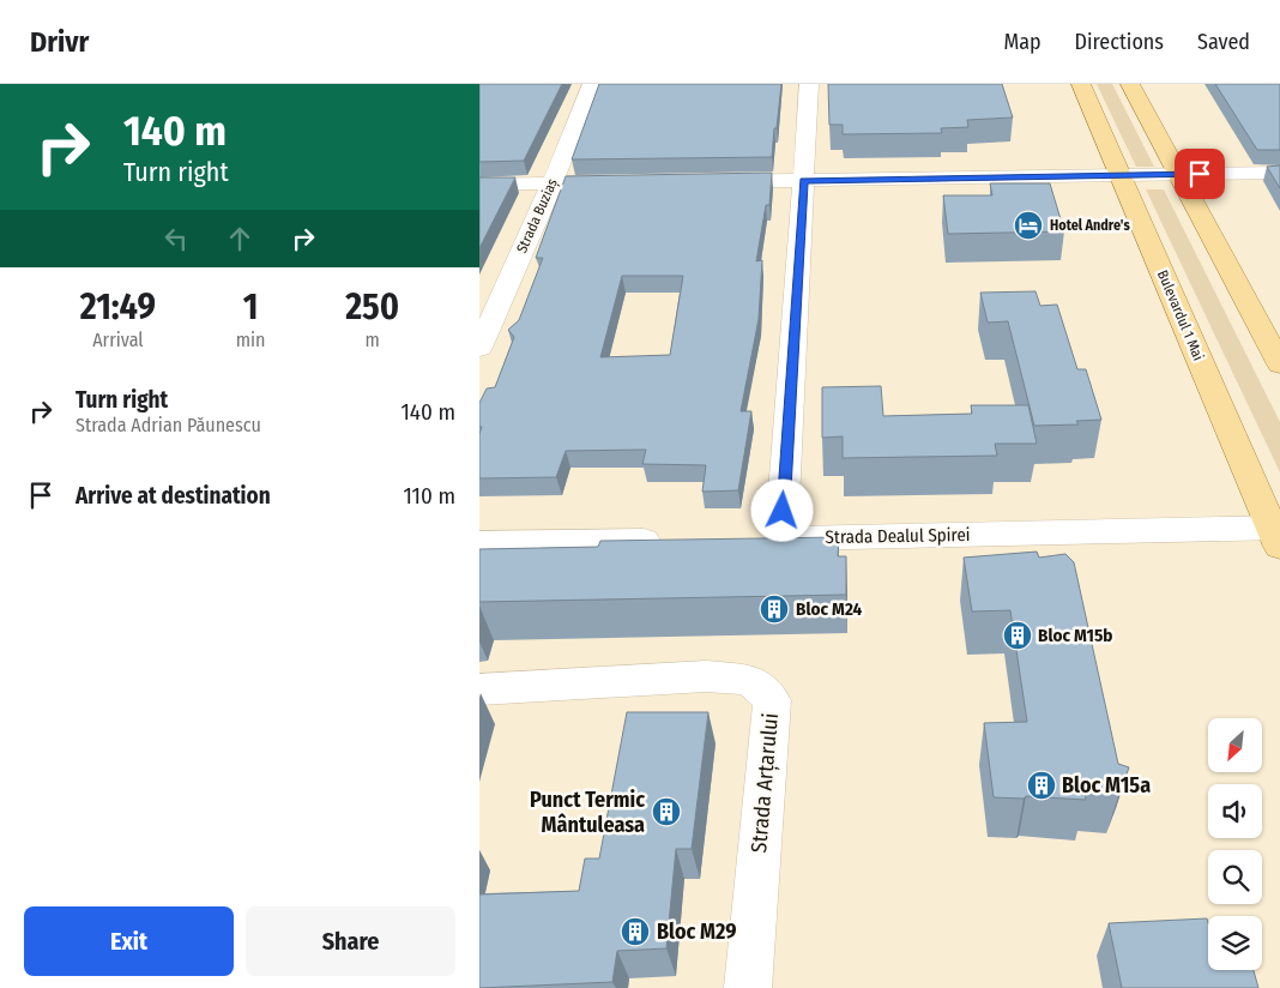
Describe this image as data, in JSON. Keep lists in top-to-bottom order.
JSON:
{
  "streets": {
    "main road": ["Bulevardul 1 Mai"],
    "street": ["Strada Buziaș", "Strada Dealul Spirei", "Strada Arțarului"]
  },
  "crossings": [
    ["Bulevardul 1 Mai", "Strada Dealul Spirei"]
  ],
  "places": {
    "hotel": ["Hotel Andre's"],
    "building": [
      "Bloc M24",
      "Bloc M15b",
      "Bloc M15a",
      "Punct Termic Mântuleasa",
      "Bloc M29"
    ]
  },
  "north": "bottom left",
  "page": {
    "header": "Drivr",
    "nav": ["Map", "Directions", "Saved"],
    "turn": ["140 m", "Turn right"],
    "eta": [
      "21:49",
      "Arrival",
      "1",
      "min",
      "250",
      "m"
    ],
    "list": [
      {
        "name": "Turn right",
        "note": "Strada Adrian Păunescu",
        "value": "140 m"
      },
      {
        "name": "Arrive at destination",
        "value": "110 m"
      }
    ],
    "buttons": ["Exit", "Share"]
  }
}
